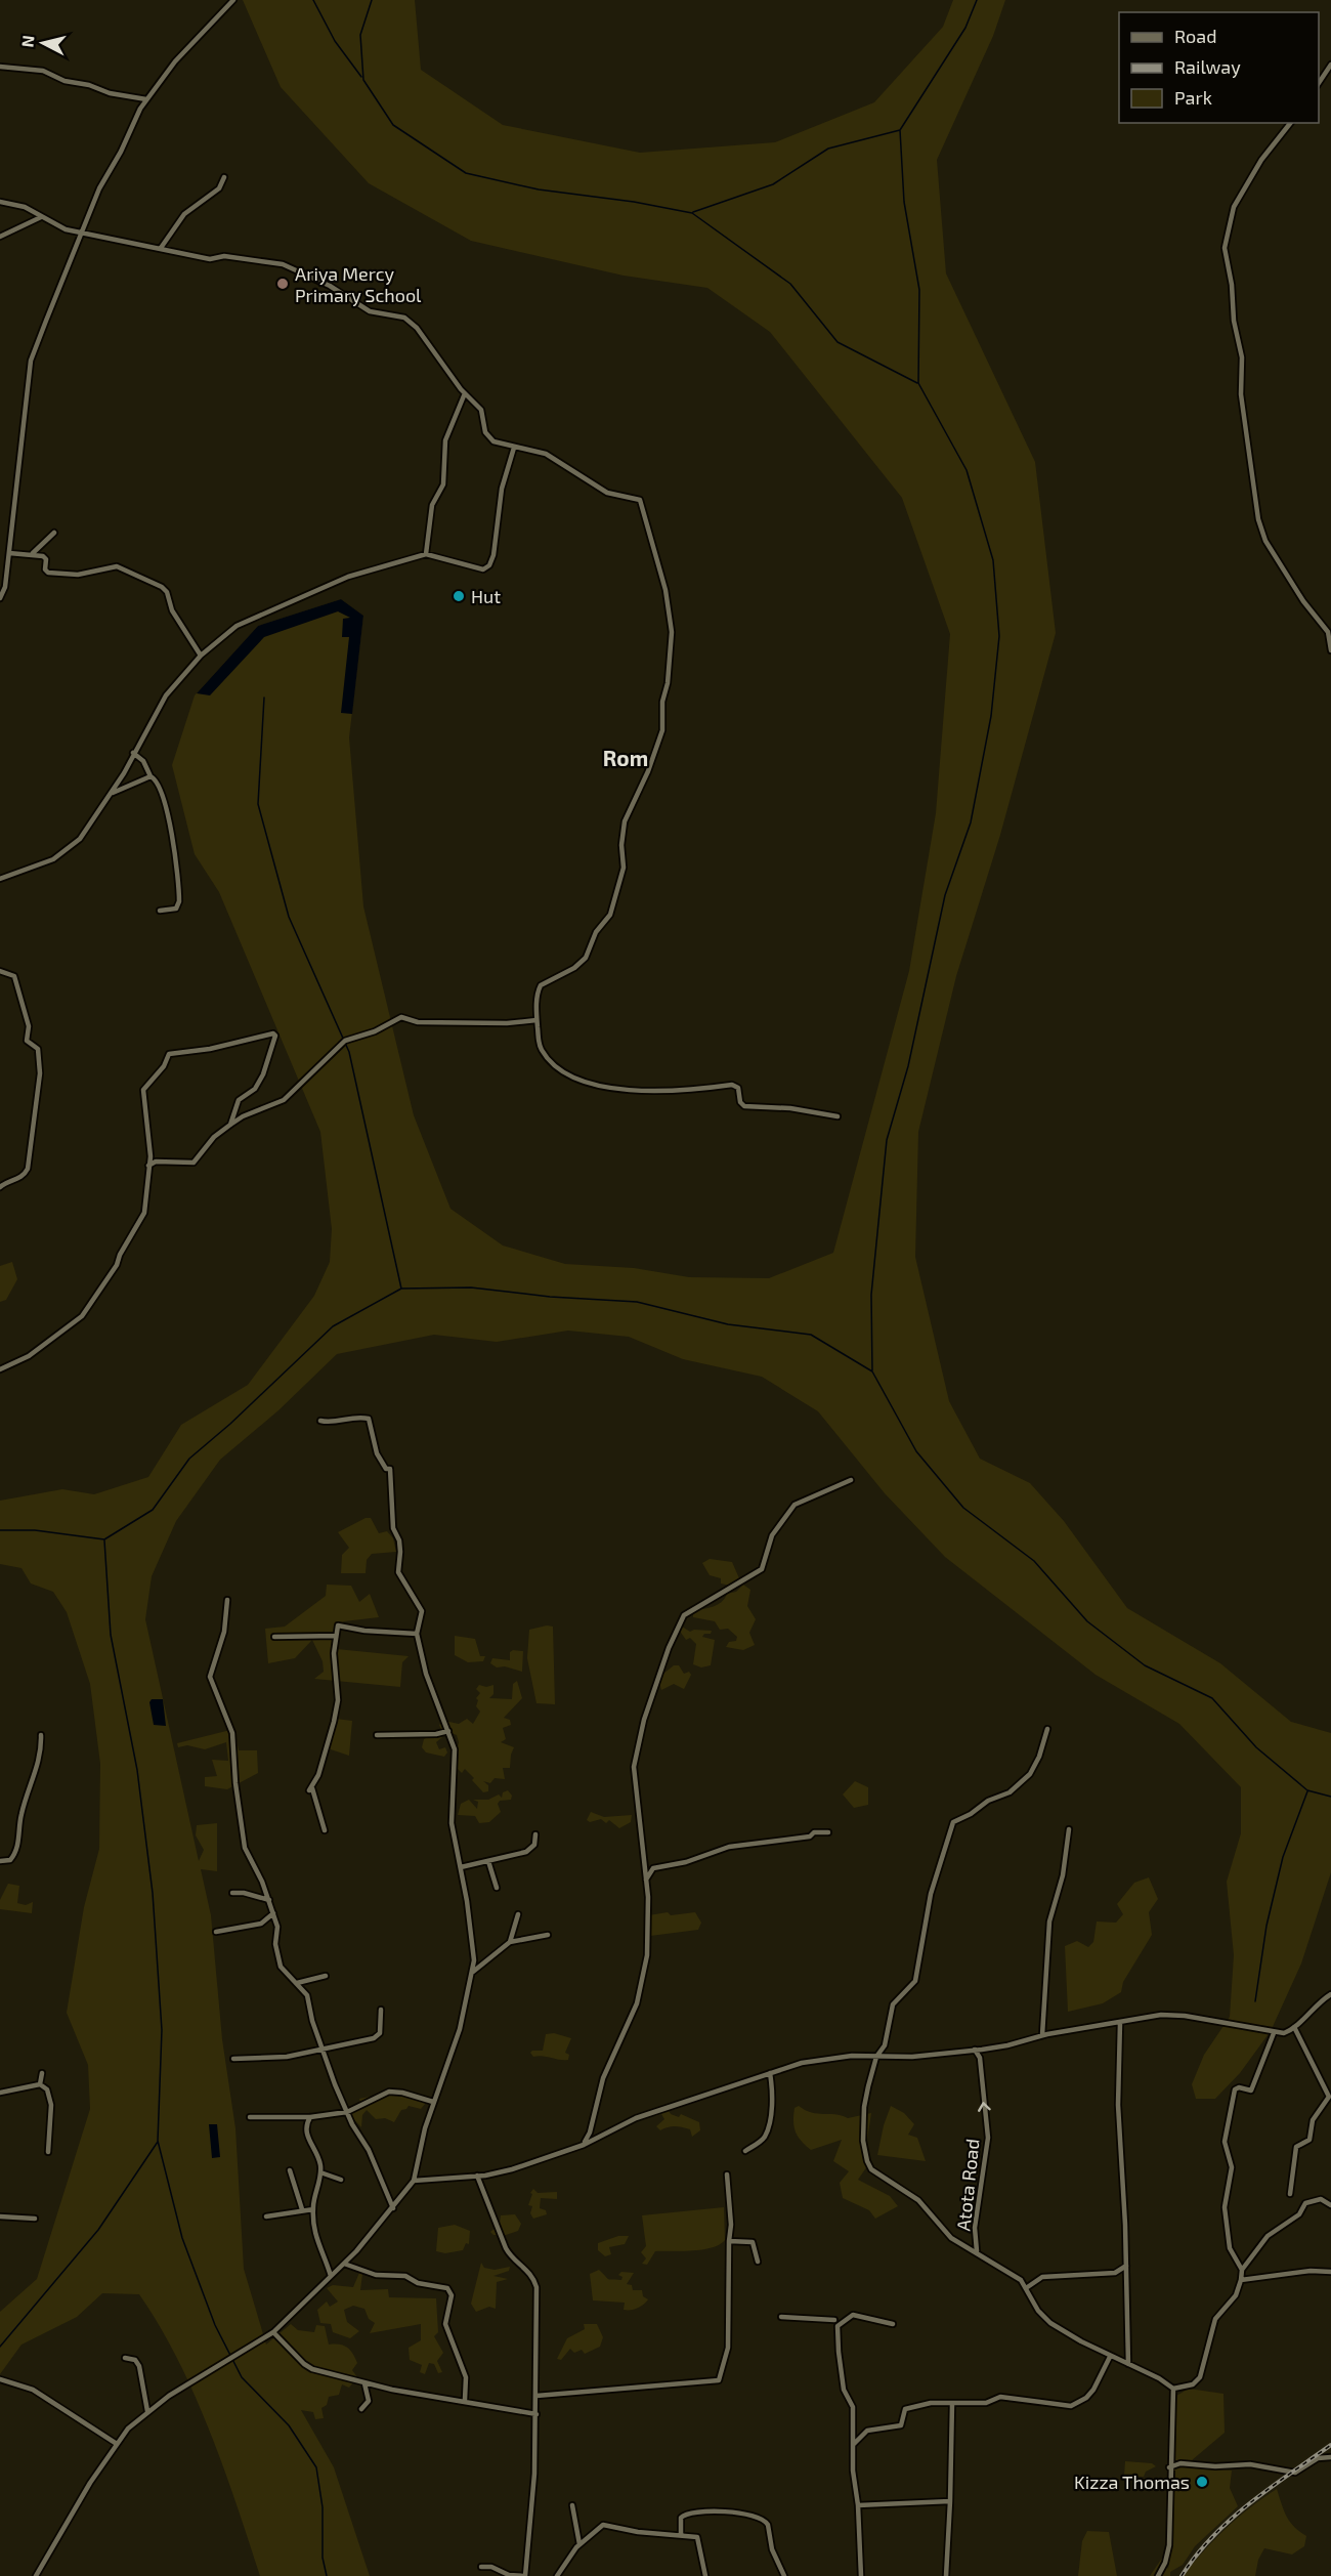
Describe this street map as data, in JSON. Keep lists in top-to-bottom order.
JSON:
{
  "streets": {
    "street": ["Atota Road"]
  },
  "one_way": ["Atota Road"],
  "districts": ["Rom"],
  "places": ["Ariya Mercy Primary School", "Hut", "Kizza Thomas"],
  "legend": ["Road", "Railway", "Park"],
  "north": "left"
}
